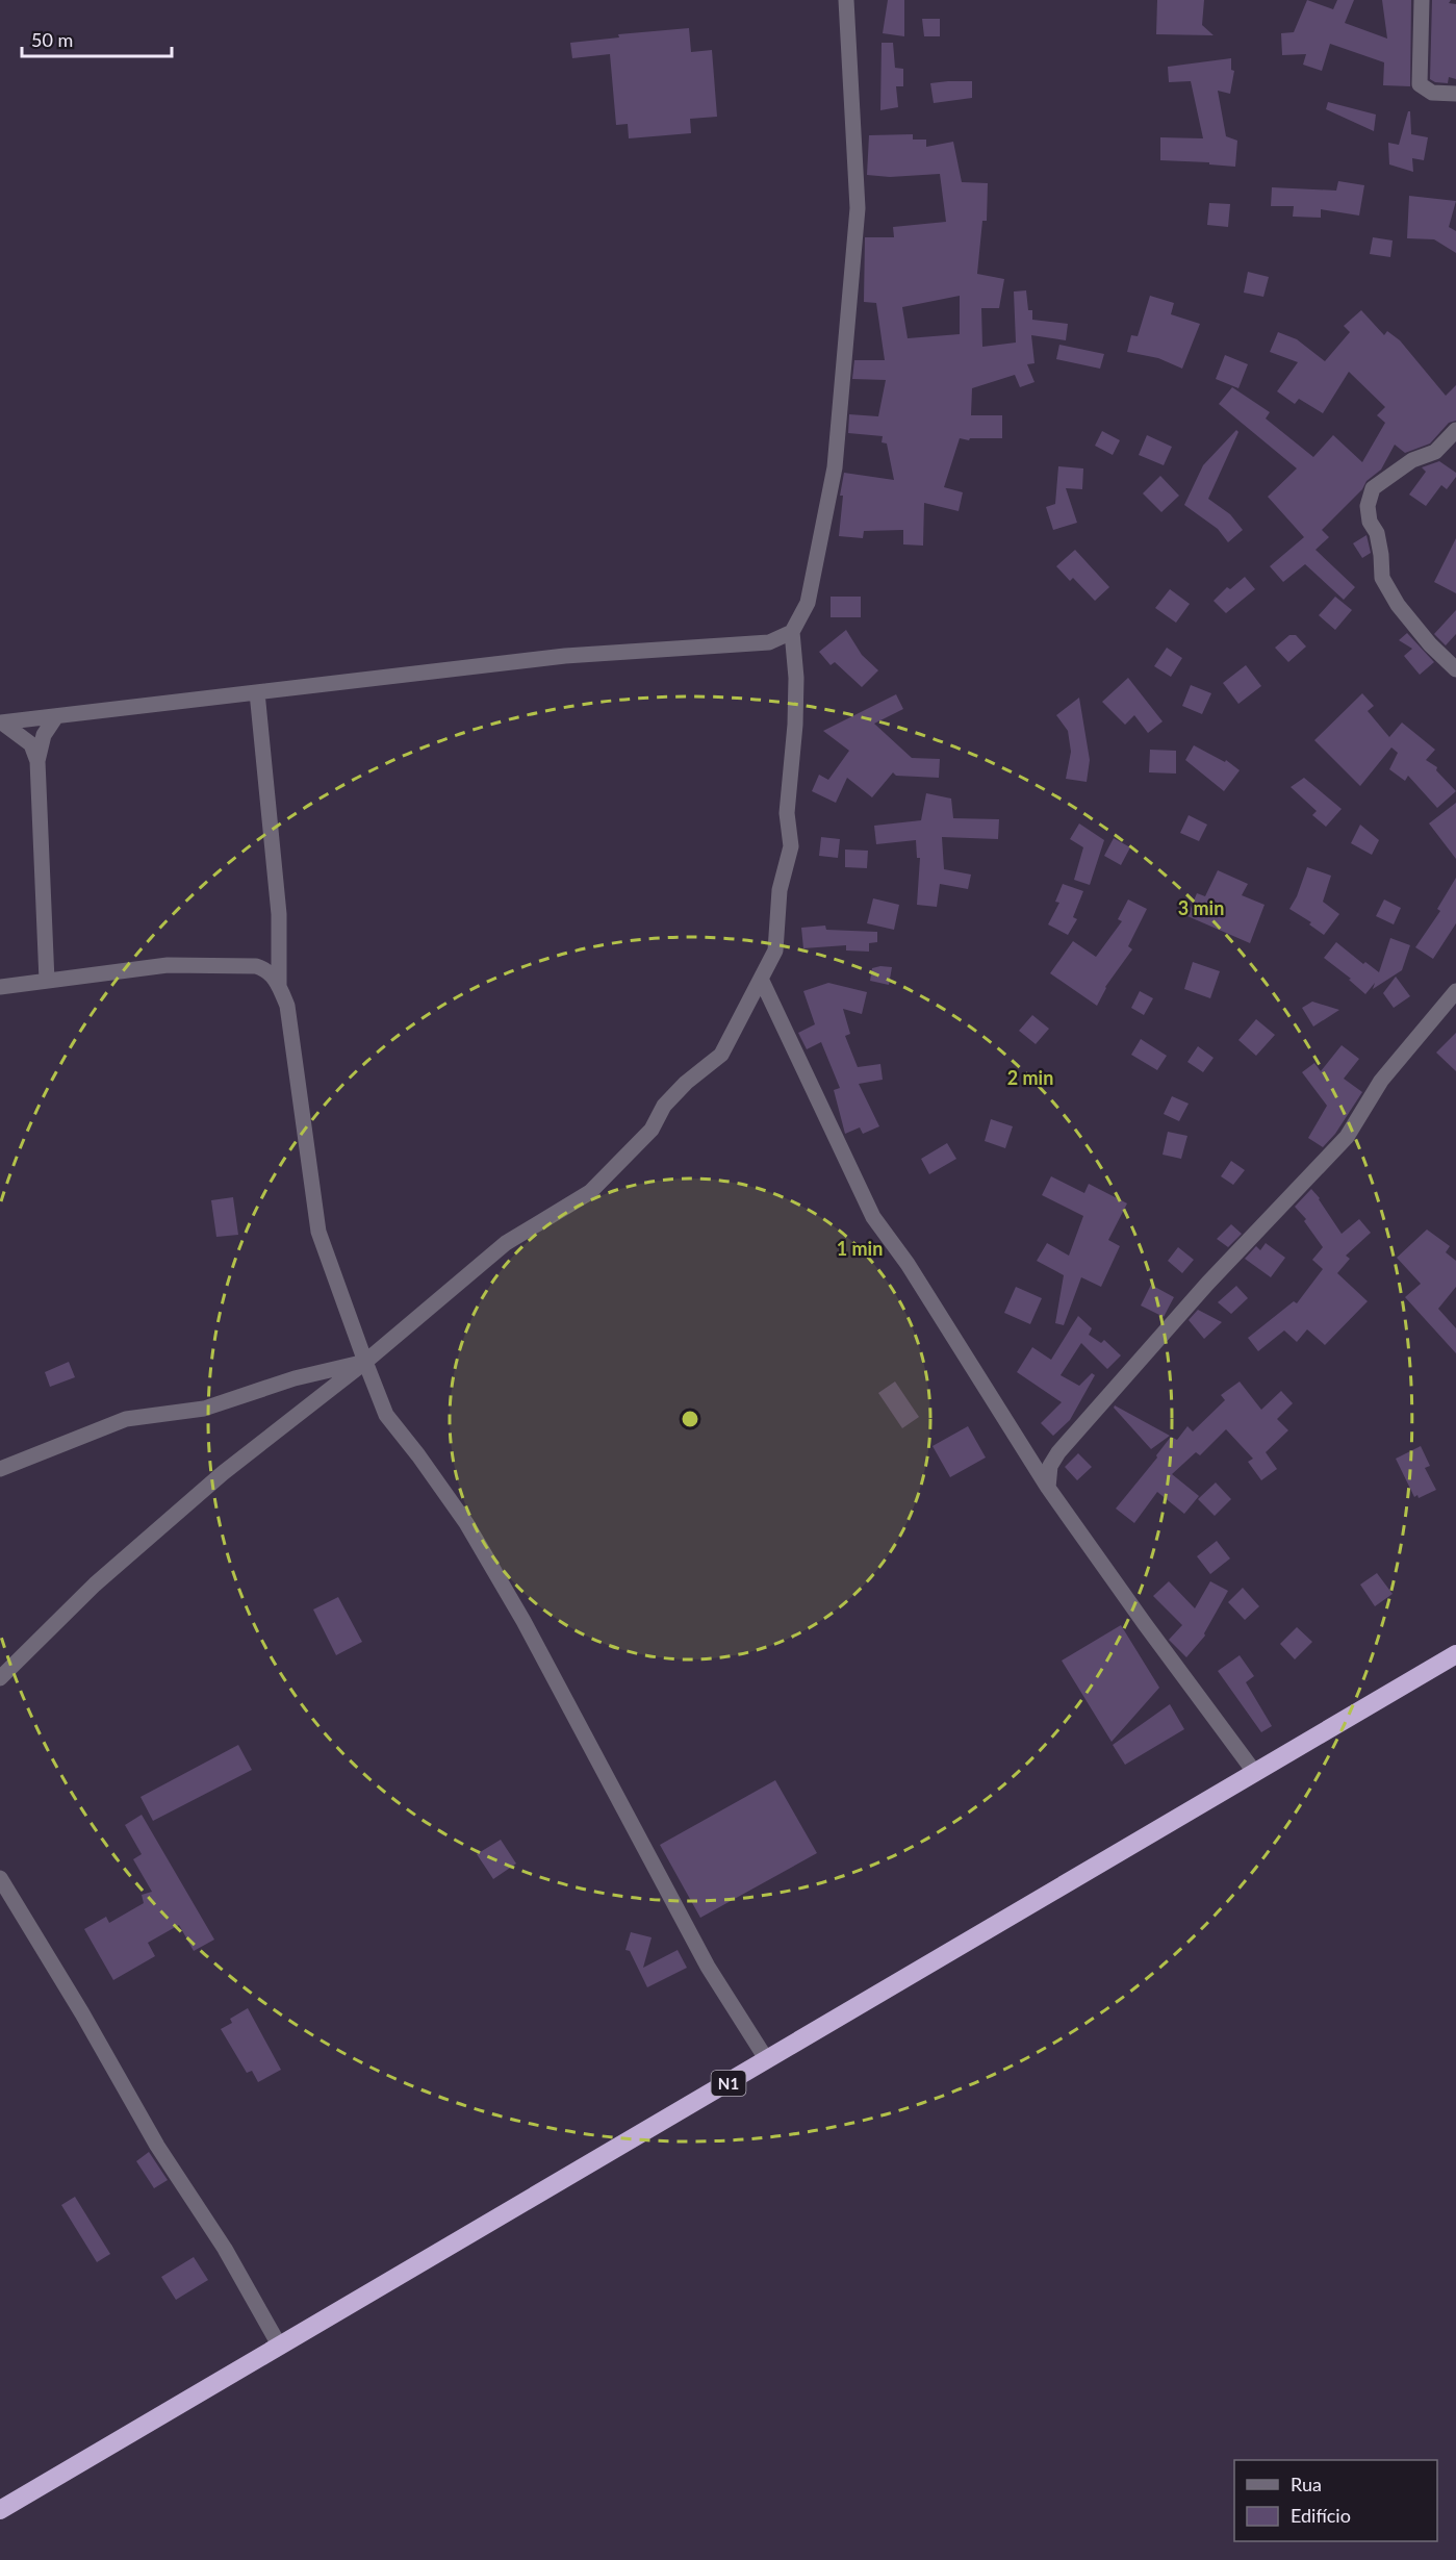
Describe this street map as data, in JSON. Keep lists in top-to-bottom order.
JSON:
{
  "streets": {
    "highway": ["N1"]
  },
  "legend": ["Rua", "Edifício"],
  "scale_bar": "50 m",
  "rings": ["3 min", "2 min", "1 min"]
}
